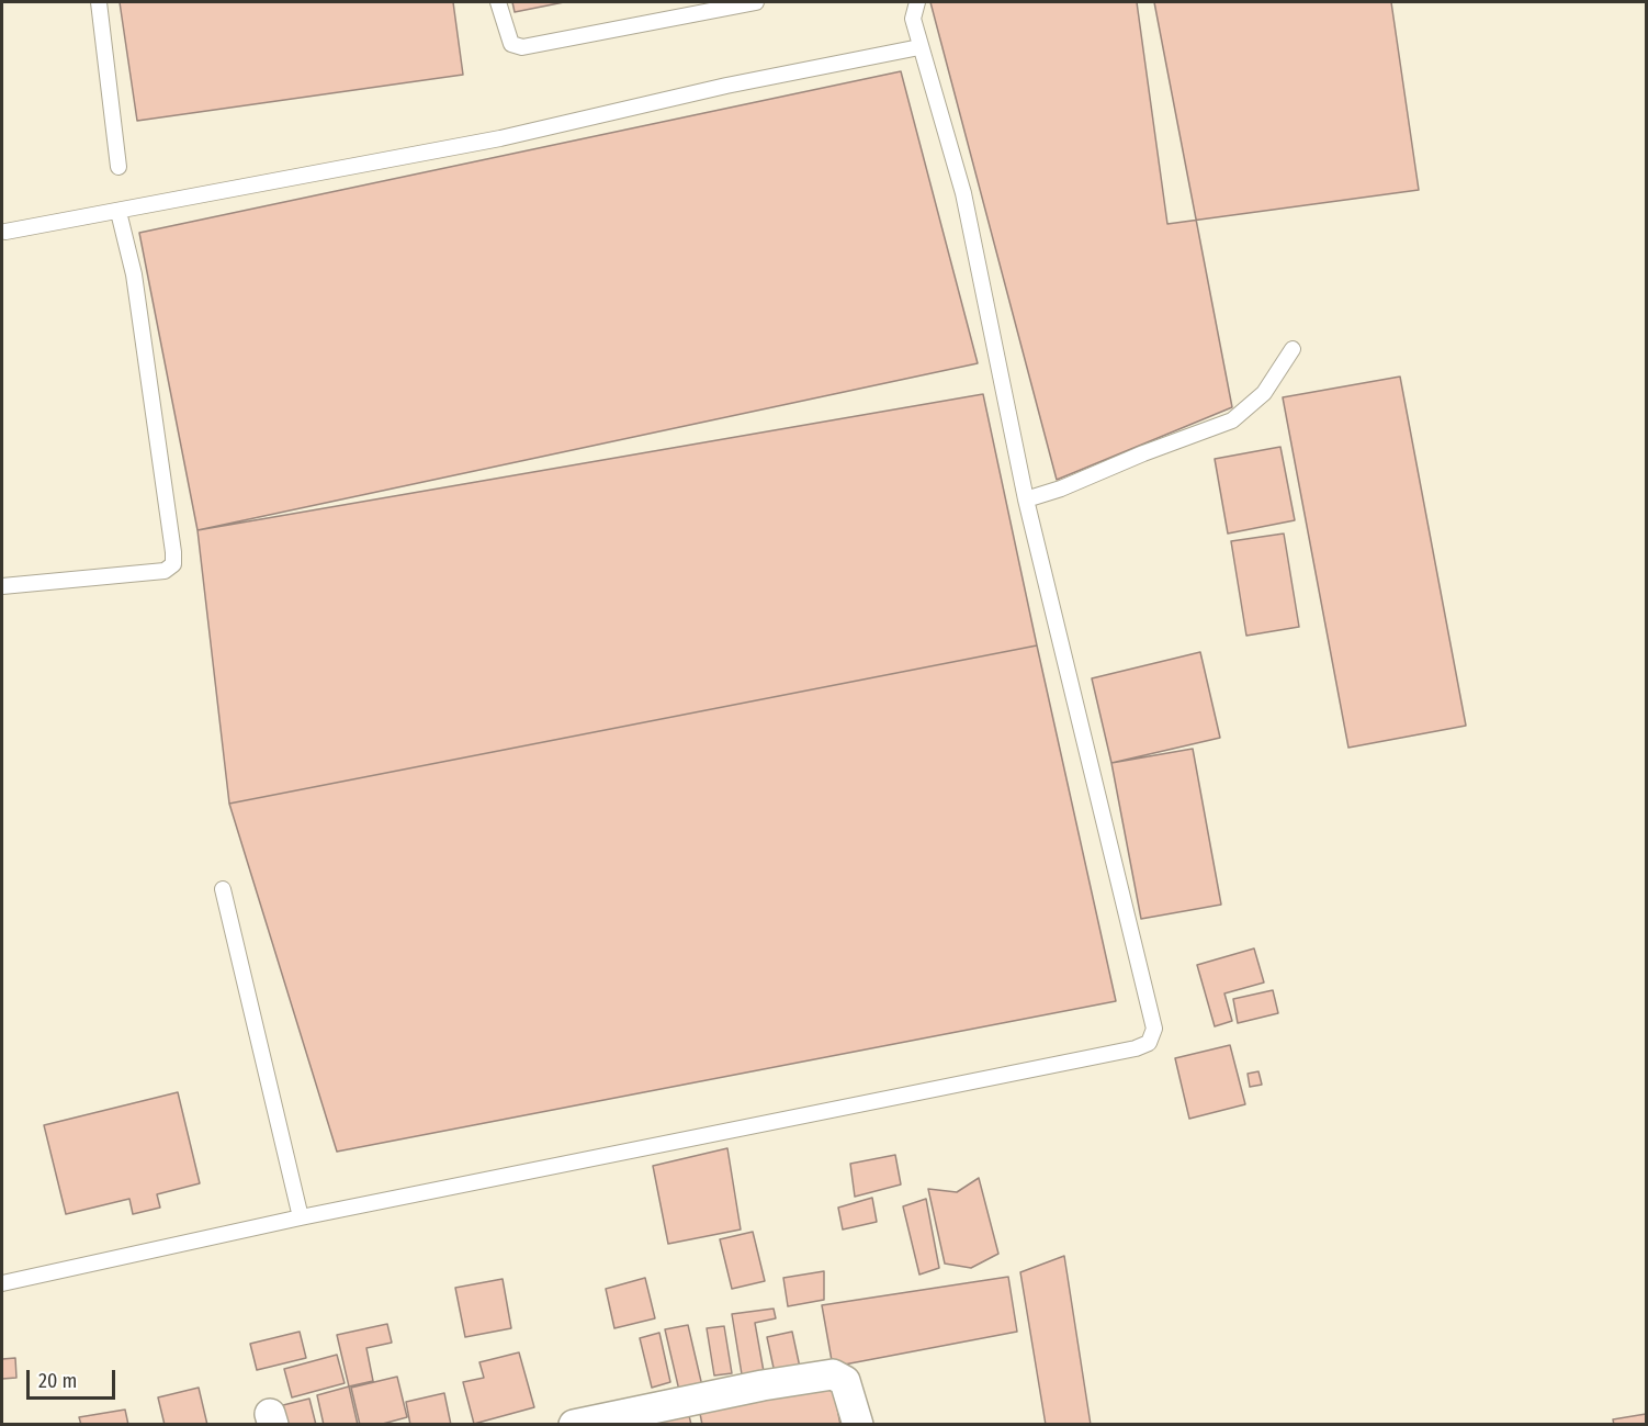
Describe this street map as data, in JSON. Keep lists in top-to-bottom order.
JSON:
{
  "scale_bar": "20 m"
}
